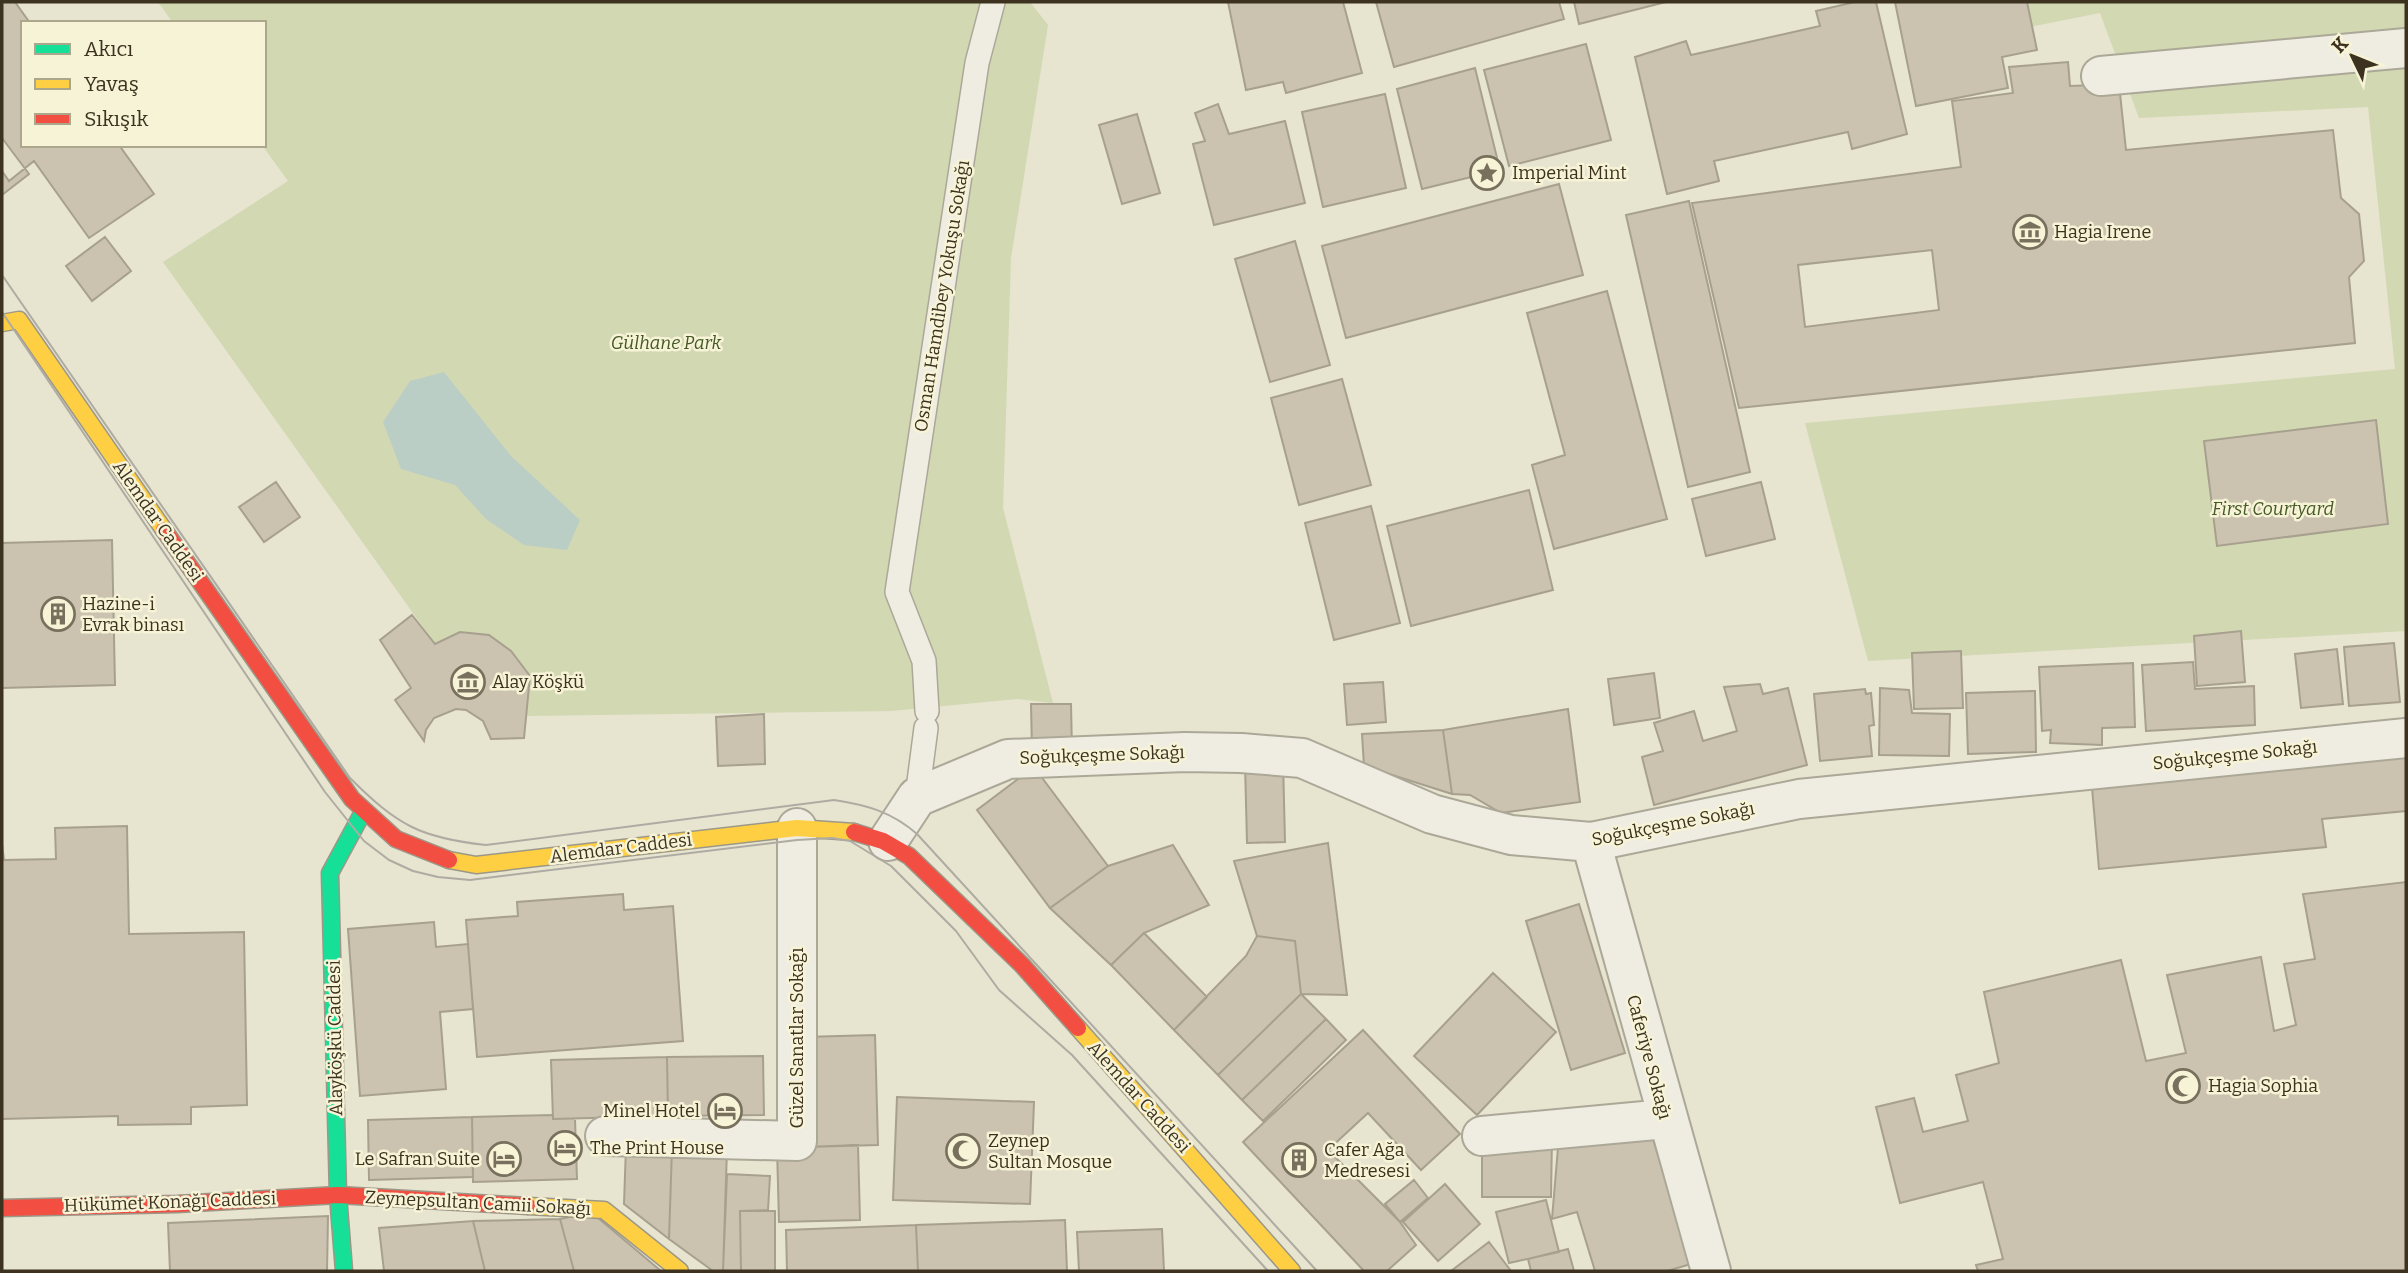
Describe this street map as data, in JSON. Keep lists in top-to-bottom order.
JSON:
{
  "streets": {
    "street": [
      "Alemdar Caddesi",
      "Soğukçeşme Sokağı",
      "Alayköşkü Caddesi",
      "Güzel Sanatlar Sokağı",
      "Caferiye Sokağı",
      "Hükümet Konağı Caddesi",
      "Zeynepsultan Camii Sokağı"
    ],
    "lane": ["Osman Hamdibey Yokuşu Sokağı"]
  },
  "crossings": [
    ["Osman Hamdibey Yokuşu Sokağı", "Soğukçeşme Sokağı"],
    ["Alemdar Caddesi", "Alayköşkü Caddesi"],
    ["Alemdar Caddesi", "Güzel Sanatlar Sokağı"],
    ["Soğukçeşme Sokağı", "Caferiye Sokağı"],
    ["Alayköşkü Caddesi", "Hükümet Konağı Caddesi"],
    ["Alayköşkü Caddesi", "Zeynepsultan Camii Sokağı"],
    ["Hükümet Konağı Caddesi", "Zeynepsultan Camii Sokağı"]
  ],
  "parks": ["Gülhane Park", "First Courtyard"],
  "places": {
    "place": ["Imperial Mint"],
    "museum": ["Hagia Irene", "Alay Köşkü"],
    "building": ["Hazine-i Evrak binası", "Cafer Ağa Medresesi"],
    "mosque": ["Hagia Sophia", "Zeynep Sultan Mosque"],
    "hotel": ["Minel Hotel", "The Print House", "Le Safran Suite"]
  },
  "legend": ["Akıcı", "Yavaş", "Sıkışık"],
  "north": "top left"
}
